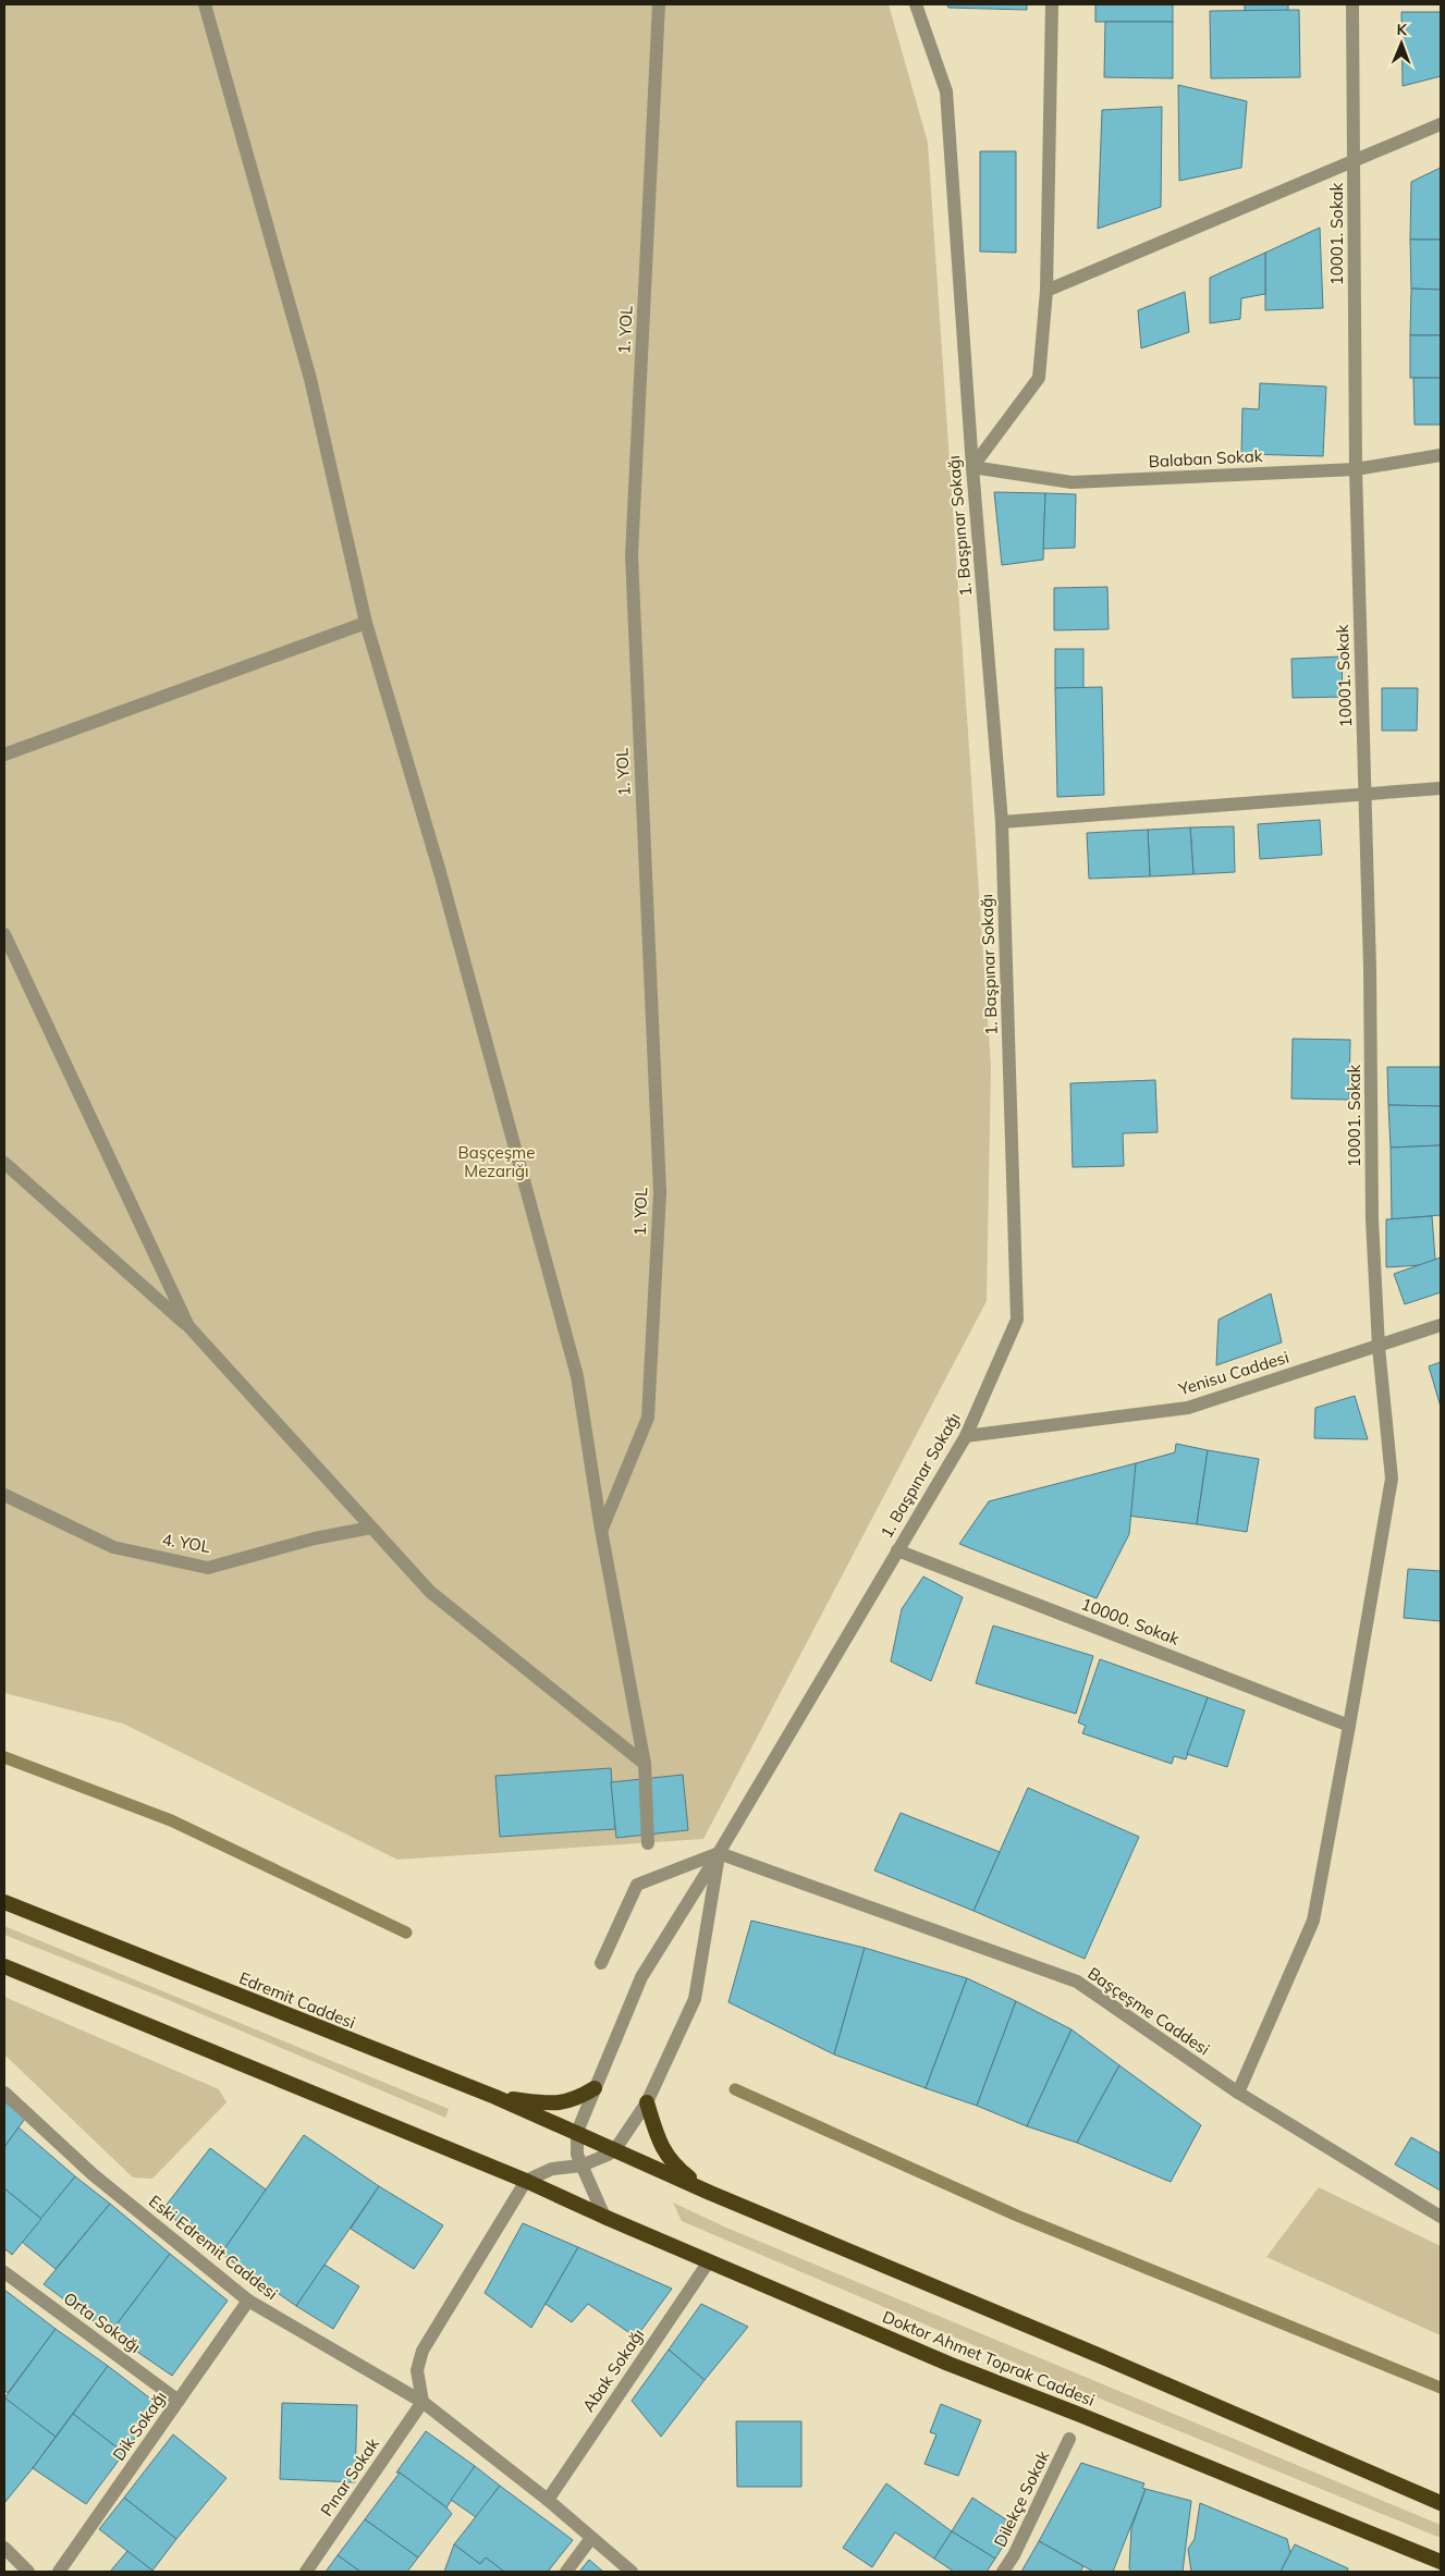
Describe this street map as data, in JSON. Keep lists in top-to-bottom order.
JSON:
{
  "streets": {
    "highway": ["Edremit Caddesi", "Doktor Ahmet Toprak Caddesi"],
    "street": [
      "10001. Sokak",
      "1. YOL",
      "Balaban Sokak",
      "1. Başpınar Sokağı",
      "Yenisu Caddesi",
      "4. YOL",
      "10000. Sokak",
      "Başçeşme Caddesi",
      "Eski Edremit Caddesi",
      "Orta Sokağı",
      "Abak Sokağı",
      "Dik Sokağı",
      "Pınar Sokak",
      "Dilekçe Sokak"
    ]
  },
  "crossings": [
    ["10001. Sokak", "Balaban Sokak"],
    ["10001. Sokak", "Yenisu Caddesi"],
    ["Balaban Sokak", "1. Başpınar Sokağı"],
    ["1. Başpınar Sokağı", "Yenisu Caddesi"],
    ["1. Başpınar Sokağı", "10000. Sokak"],
    ["1. Başpınar Sokağı", "Edremit Caddesi"],
    ["1. Başpınar Sokağı", "Başçeşme Caddesi"],
    ["Eski Edremit Caddesi", "Abak Sokağı"],
    ["Eski Edremit Caddesi", "Dik Sokağı"],
    ["Eski Edremit Caddesi", "Pınar Sokak"],
    ["Orta Sokağı", "Dik Sokağı"],
    ["Doktor Ahmet Toprak Caddesi", "Abak Sokağı"]
  ],
  "parks": ["Başçeşme Mezarığı"],
  "north": "top"
}
